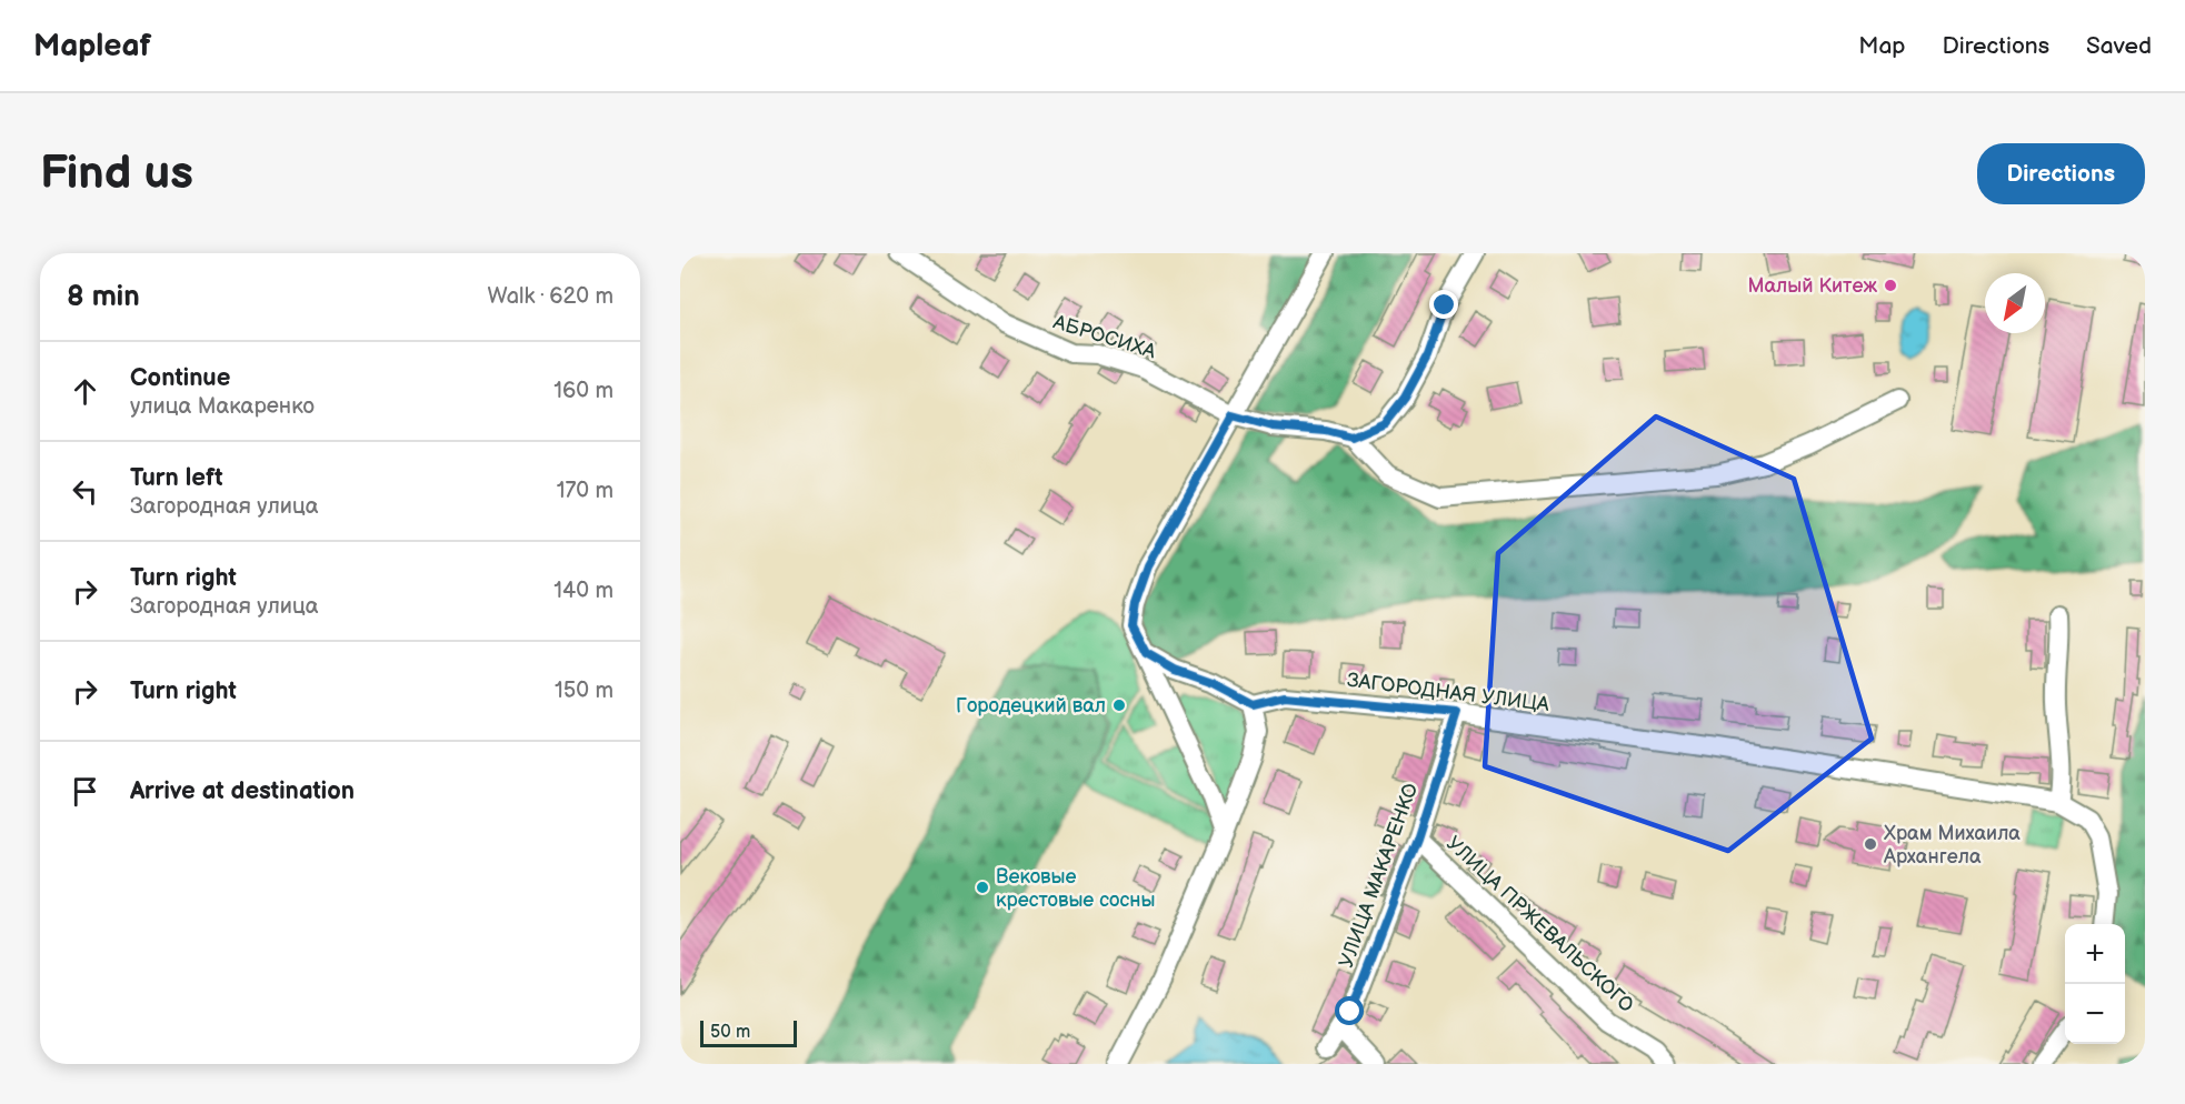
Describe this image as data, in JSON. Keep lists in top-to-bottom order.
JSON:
{
  "streets": {
    "street": [
      "АБРОСИХА",
      "ЗАГОРОДНАЯ УЛИЦА",
      "УЛИЦА МАКАРЕНКО",
      "УЛИЦА ПРЖЕВАЛЬСКОГО"
    ]
  },
  "crossings": [
    ["ЗАГОРОДНАЯ УЛИЦА", "УЛИЦА МАКАРЕНКО"],
    ["УЛИЦА МАКАРЕНКО", "УЛИЦА ПРЖЕВАЛЬСКОГО"]
  ],
  "places": [
    "Малый Китеж",
    "Городецкий вал",
    "Храм Михаила Архангела",
    "Вековые крестовые сосны"
  ],
  "scale_bar": "50 m",
  "north": "bottom left",
  "page": {
    "header": "Mapleaf",
    "nav": ["Map", "Directions", "Saved"],
    "buttons": "Directions",
    "title": "Find us",
    "heading": ["8 min", "Walk · 620 m"],
    "list": [
      ["Continue", "улица Макаренко", "160 m"],
      ["Turn left", "Загородная улица", "170 m"],
      ["Turn right", "Загородная улица", "140 m"],
      ["Turn right", "150 m"],
      "Arrive at destination"
    ],
    "map_buttons": ["+", "−"],
    "scale": "50 m"
  }
}
